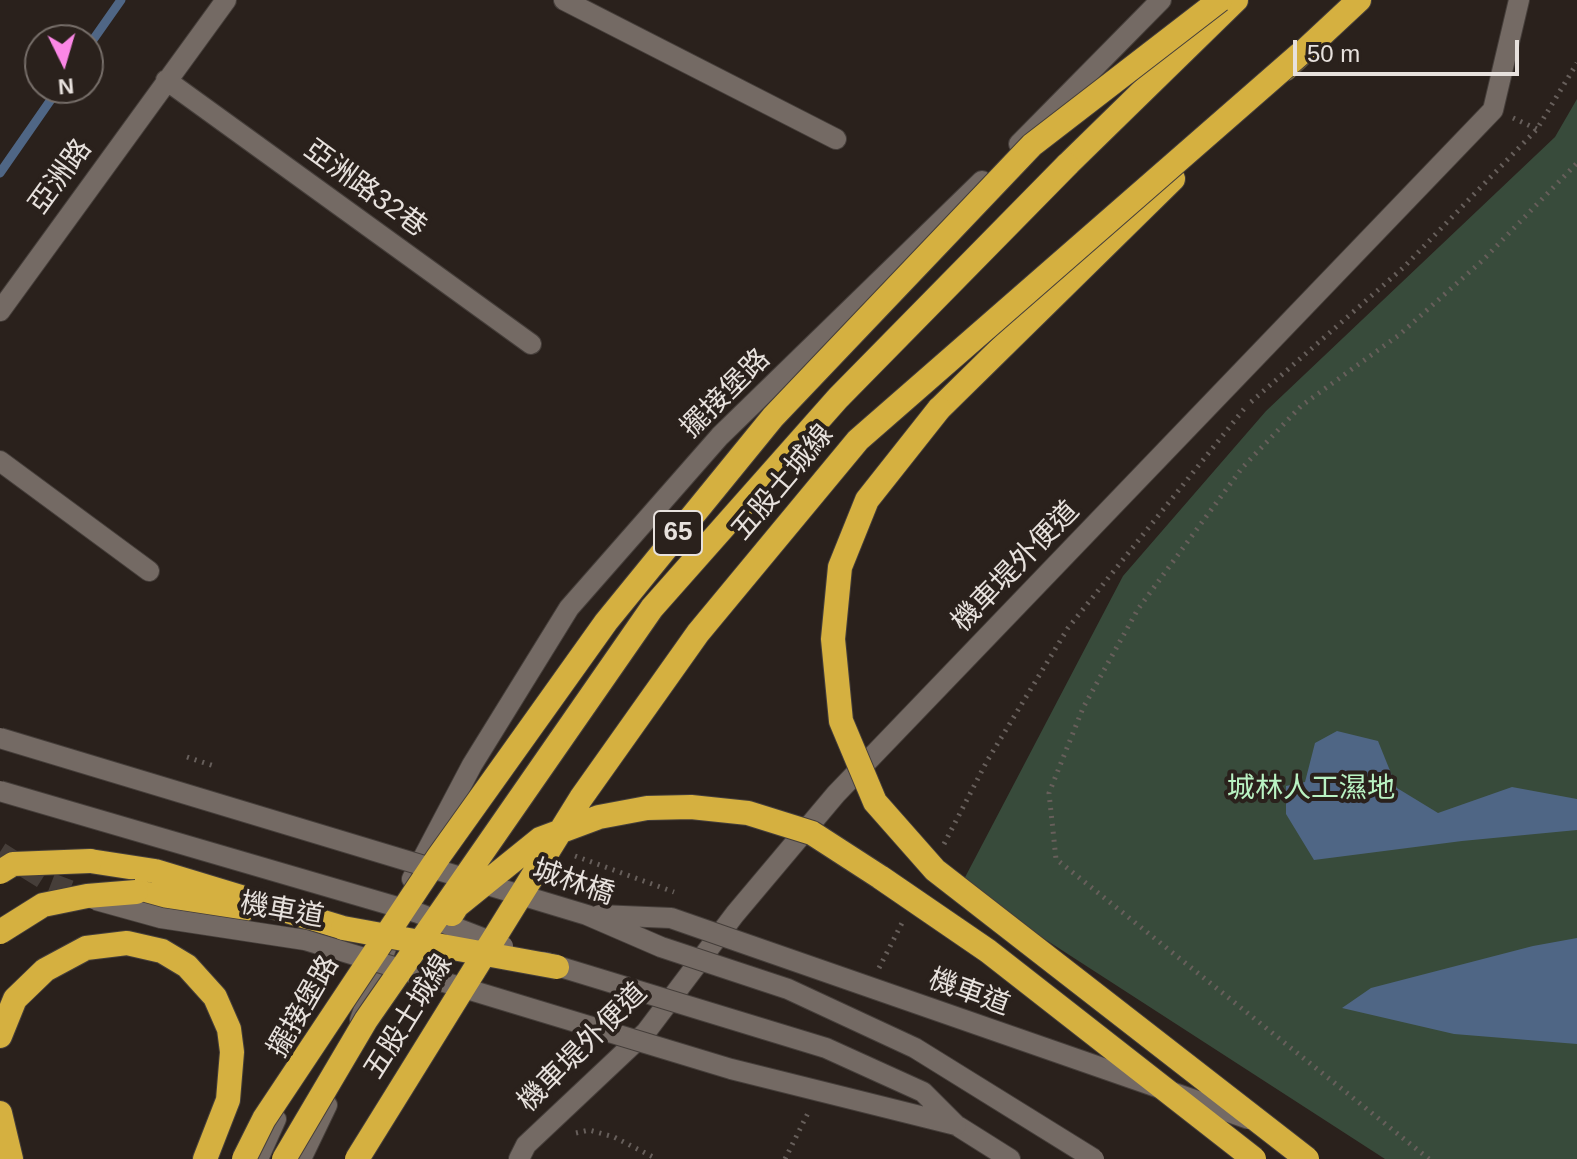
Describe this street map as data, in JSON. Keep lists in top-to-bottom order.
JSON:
{
  "streets": {
    "highway": ["五股土城線", "65"],
    "street": [
      "亞洲路",
      "亞洲路32巷",
      "擺接堡路",
      "機車堤外便道",
      "城林橋",
      "機車道"
    ]
  },
  "crossings": [
    ["亞洲路", "亞洲路32巷"],
    ["城林橋", "機車道"]
  ],
  "parks": ["城林人工濕地"],
  "scale_bar": "50 m",
  "north": "bottom"
}
